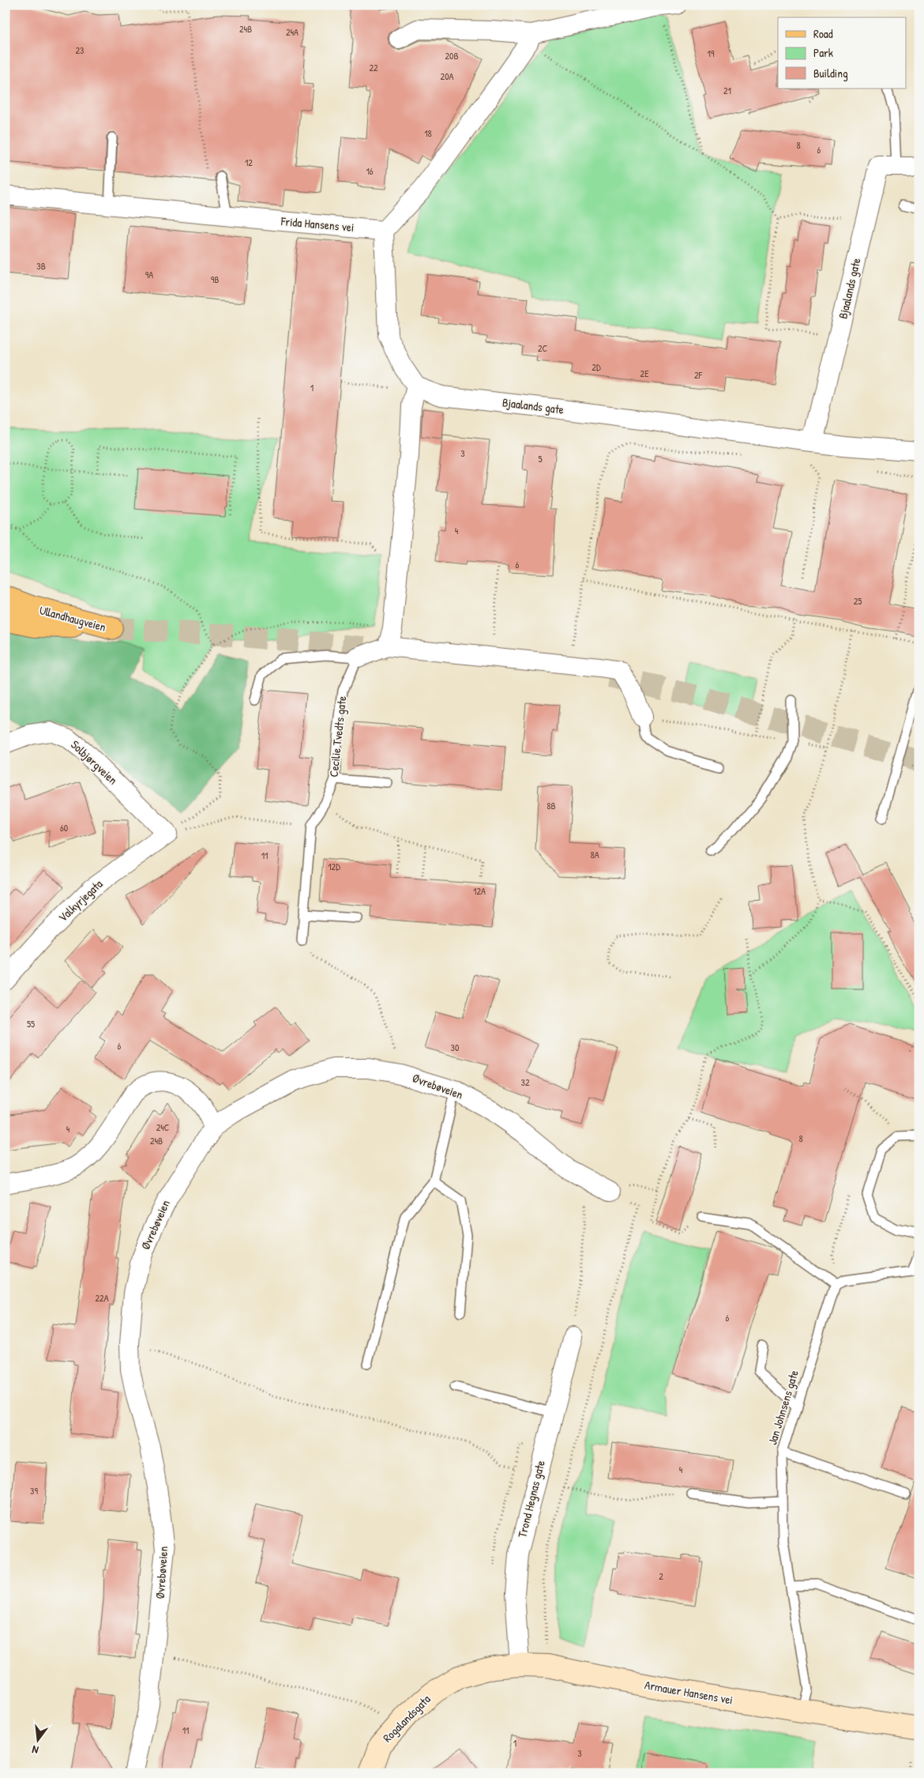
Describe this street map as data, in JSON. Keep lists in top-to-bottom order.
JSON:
{
  "streets": {
    "main road": ["Ullandhaugveien"],
    "street": [
      "Frida Hansens vei",
      "Bjaalands gate",
      "Solbjørgveien",
      "Valkyrjegata",
      "Øvrebøveien",
      "Trond Hegnas gate",
      "Armauer Hansens vei",
      "Rogalandsgata"
    ],
    "lane": ["Cecilie Tvedts gate", "Jan Johnsens gate"]
  },
  "crossings": [
    ["Solbjørgveien", "Valkyrjegata"],
    ["Jan Johnsens gate", "Armauer Hansens vei"],
    ["Trond Hegnas gate", "Armauer Hansens vei"],
    ["Armauer Hansens vei", "Rogalandsgata"]
  ],
  "house_numbers": [
    "24B",
    "24A",
    "23",
    "19",
    "20B",
    "22",
    "20A",
    "21",
    "18",
    "8",
    "6",
    "12",
    "16",
    "3B",
    "9A",
    "9B",
    "2C",
    "2D",
    "2E",
    "2F",
    "1",
    "3",
    "5",
    "4",
    "6",
    "25",
    "8B",
    "60",
    "8A",
    "11",
    "12D",
    "12A",
    "55",
    "6",
    "30",
    "32",
    "24C",
    "4",
    "8",
    "24B",
    "22A",
    "6",
    "4",
    "39",
    "2",
    "11",
    "1",
    "3"
  ],
  "legend": ["Road", "Park", "Building"],
  "north": "bottom"
}
